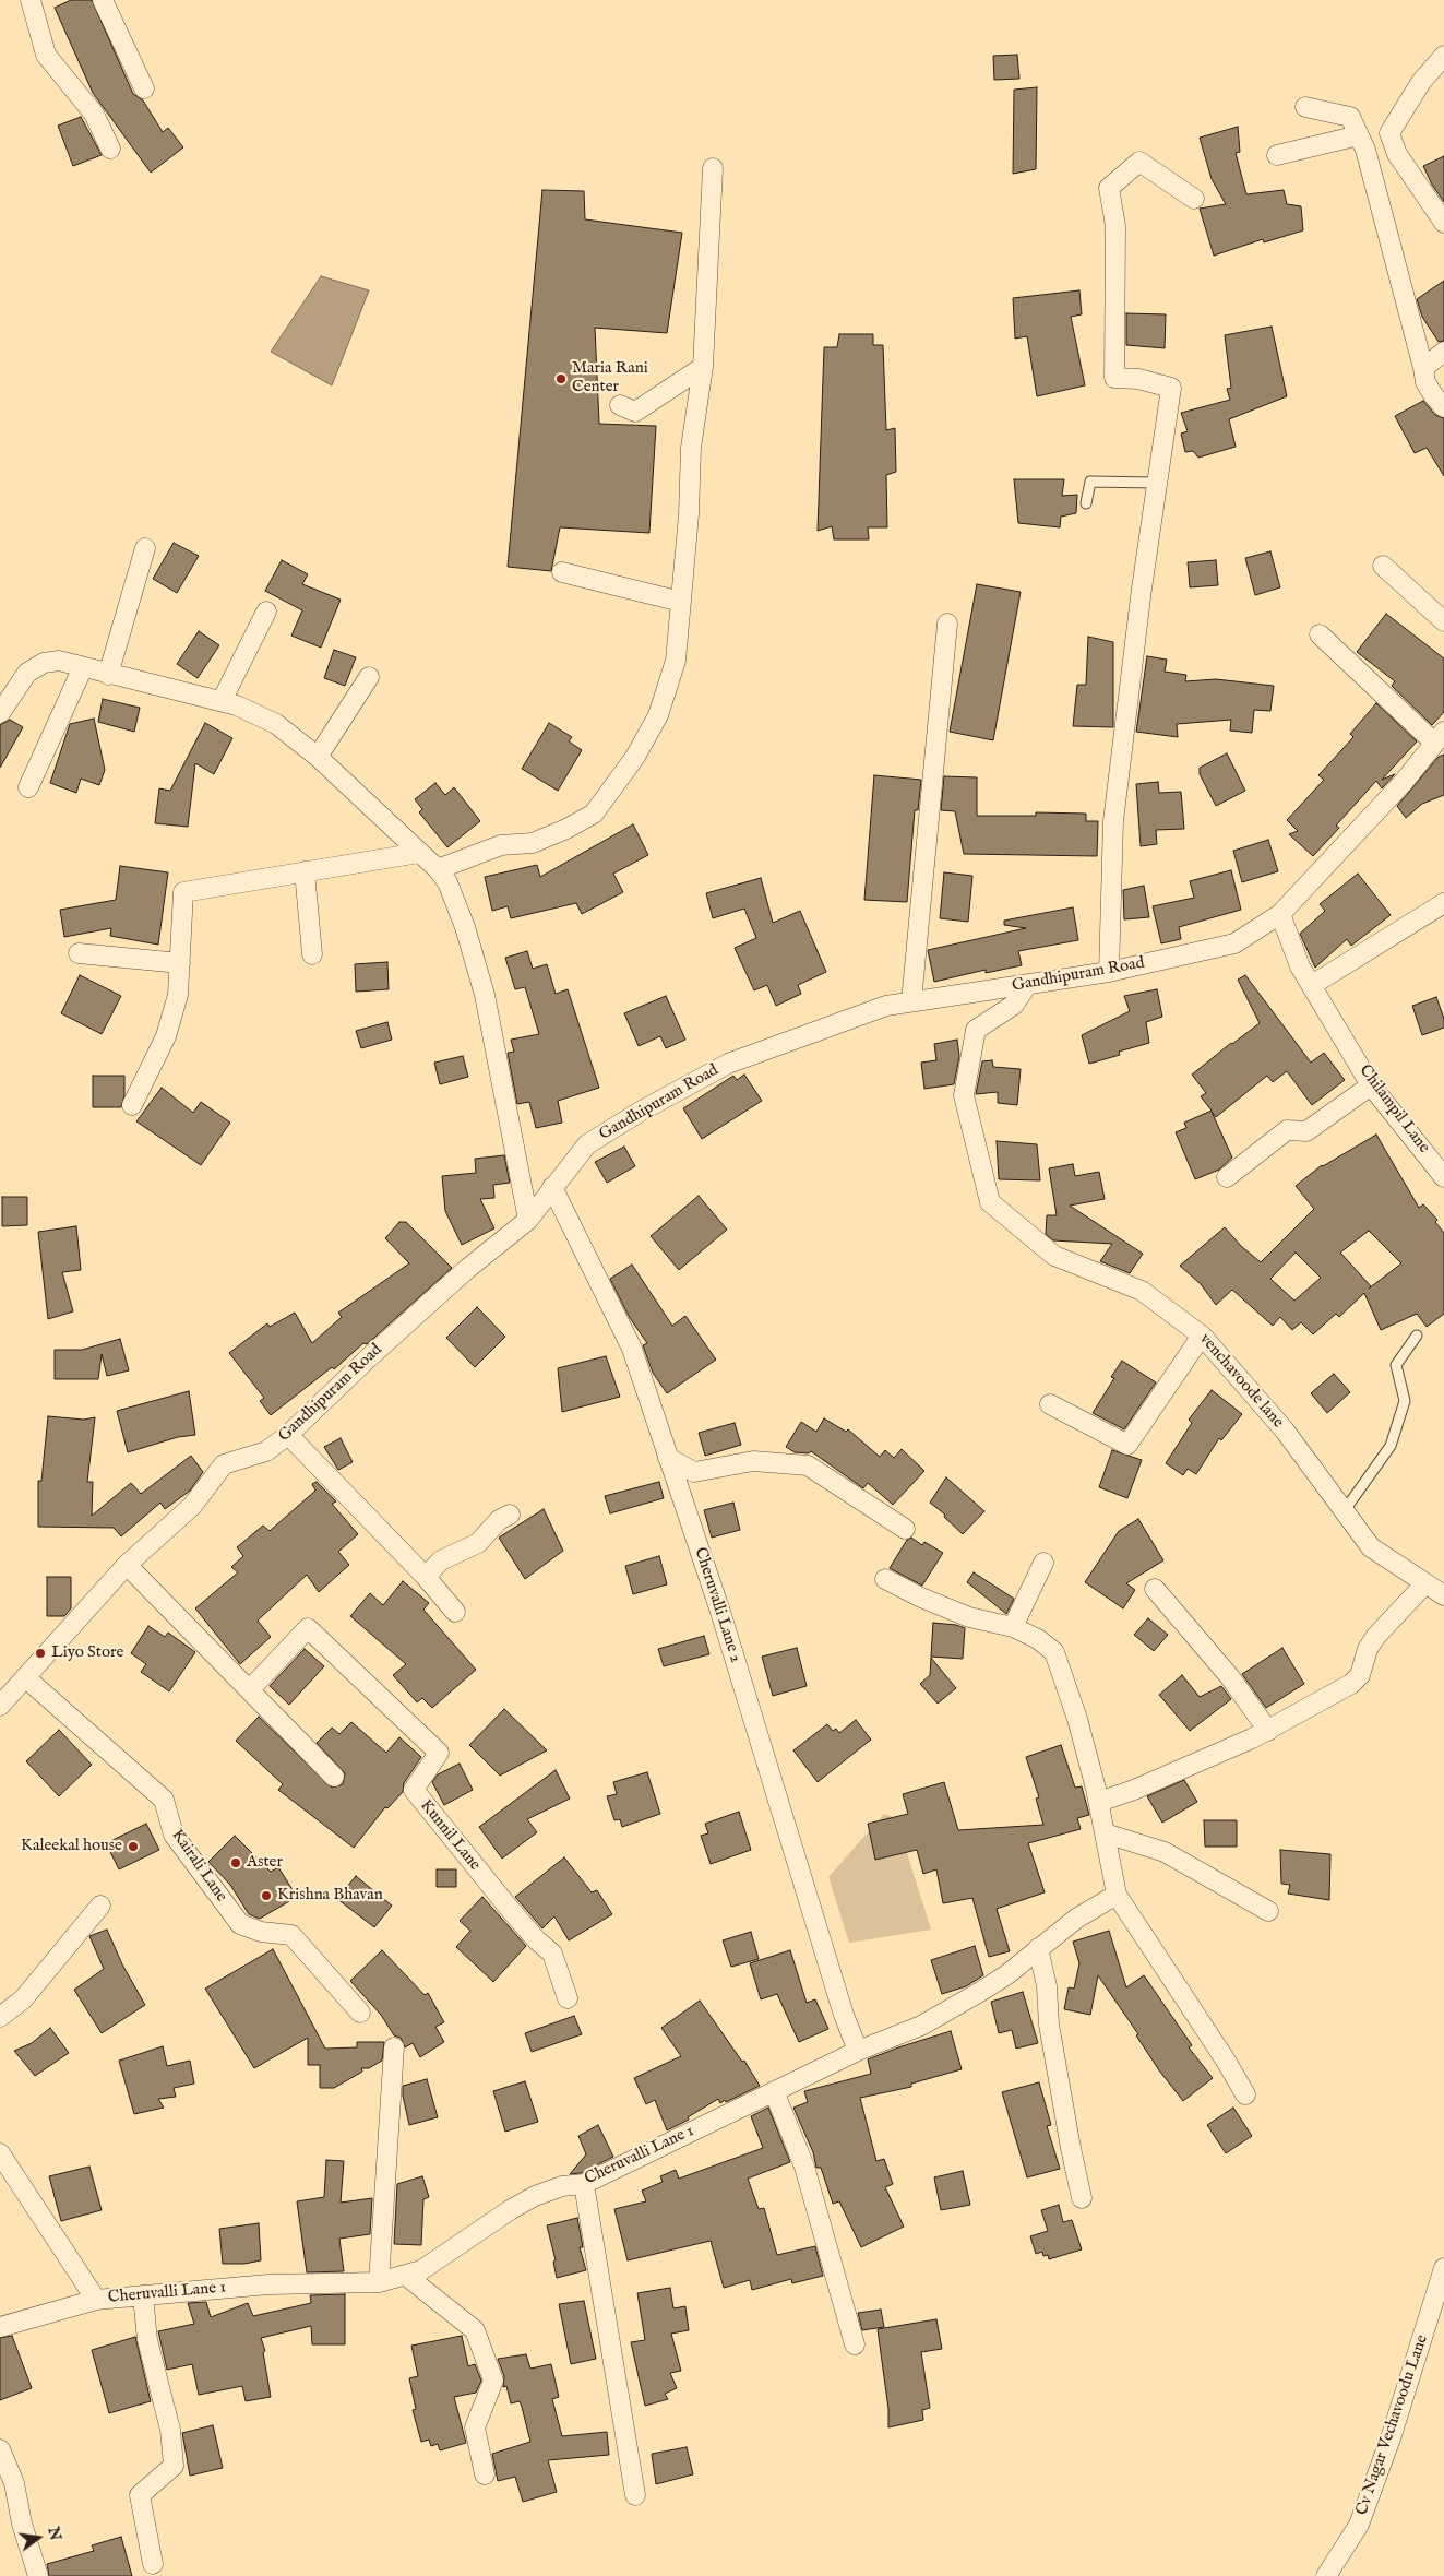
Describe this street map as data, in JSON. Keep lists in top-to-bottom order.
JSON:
{
  "streets": {
    "street": [
      "Gandhipuram Road",
      "Chilampil Lane",
      "venchavoode lane",
      "Cheruvalli Lane 2",
      "Kunnil Lane",
      "Kairali Lane",
      "Cheruvalli Lane 1",
      "Cv Nagar Vechavoodu Lane"
    ]
  },
  "crossings": [
    ["Gandhipuram Road", "Chilampil Lane"],
    ["Gandhipuram Road", "venchavoode lane"],
    ["Gandhipuram Road", "Cheruvalli Lane 2"],
    ["Gandhipuram Road", "Kairali Lane"],
    ["Cheruvalli Lane 2", "Cheruvalli Lane 1"]
  ],
  "places": [
    "Maria Rani Center",
    "Liyo Store",
    "Kaleekal house",
    "Aster",
    "Krishna Bhavan"
  ],
  "north": "right"
}
